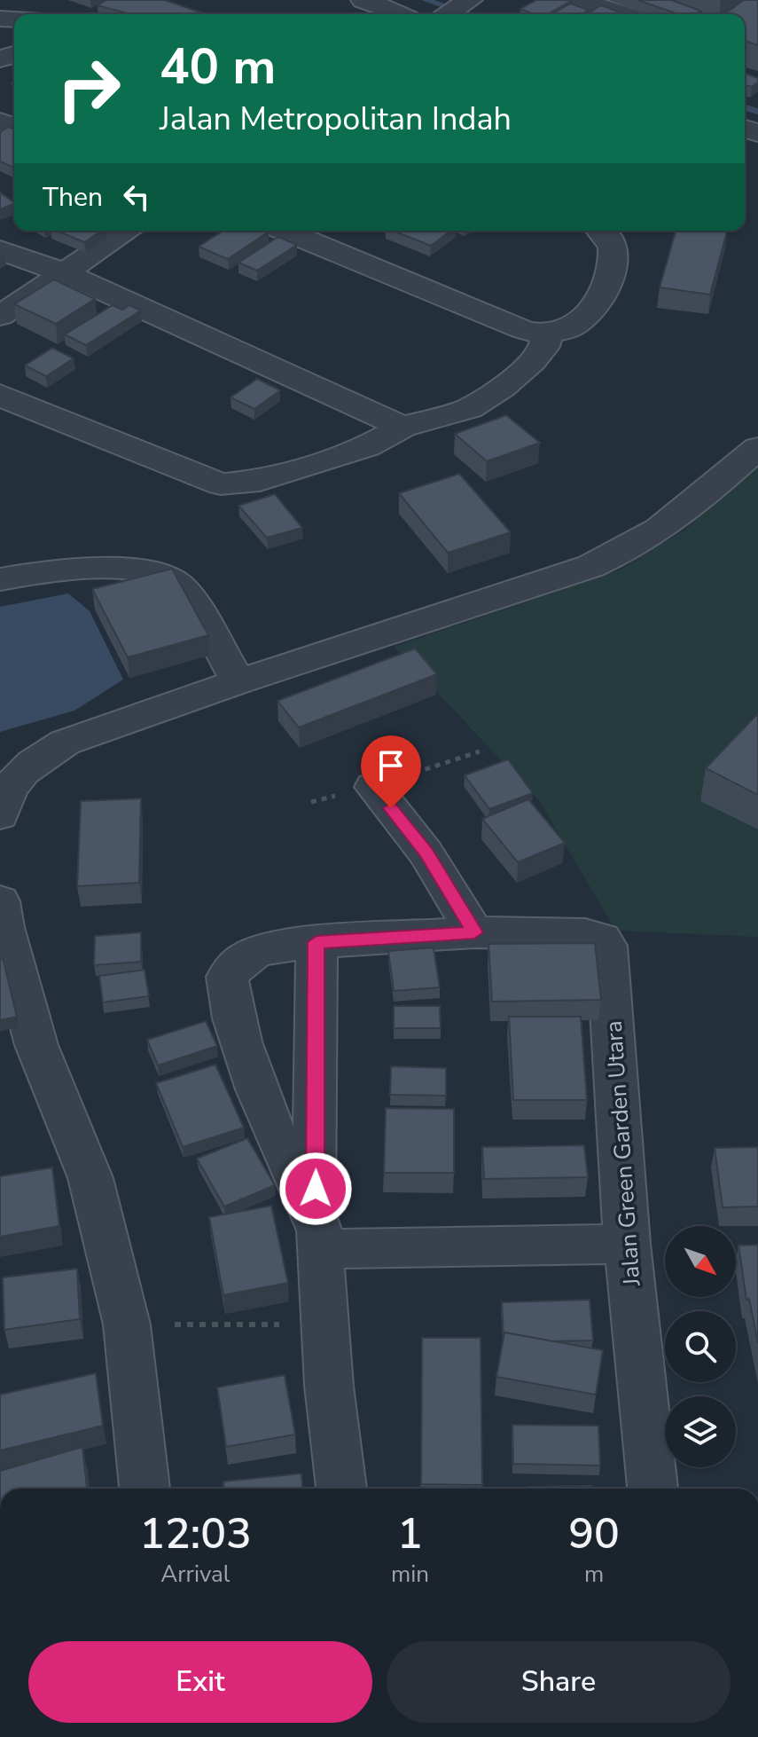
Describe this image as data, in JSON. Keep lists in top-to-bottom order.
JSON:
{
  "streets": {
    "street": ["Jalan Green Garden Utara"]
  },
  "north": "bottom right",
  "page": {
    "turn": ["40 m", "Jalan Metropolitan Indah"],
    "then": "Then",
    "eta": [
      "12:03",
      "Arrival",
      "1",
      "min",
      "90",
      "m"
    ],
    "buttons": ["Exit", "Share"]
  }
}
